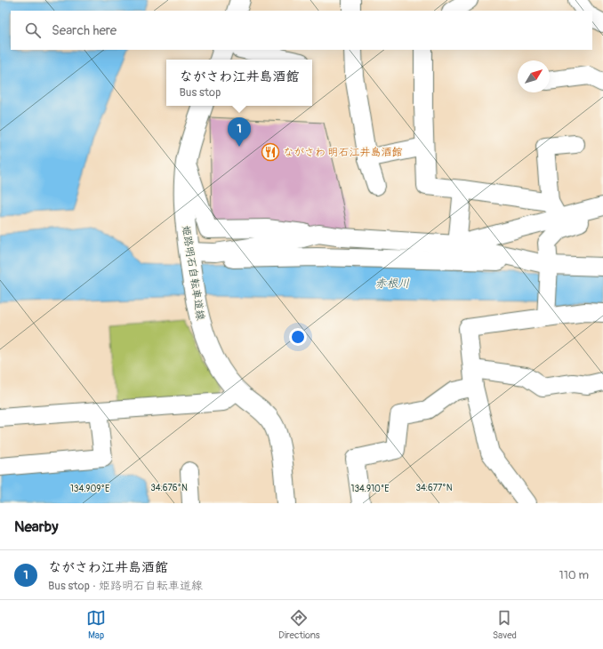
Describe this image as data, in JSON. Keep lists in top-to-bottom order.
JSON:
{
  "streets": {
    "main road": ["姫路明石自転車道線"]
  },
  "water": ["赤根川"],
  "places": {
    "restaurant": ["ながさわ 明石江井島酒館"]
  },
  "north": "top right",
  "page": {
    "search": "Search here",
    "popup": ["ながさわ江井島酒館", "Bus stop"],
    "pins": "1",
    "heading": "Nearby",
    "list": [
      {
        "mark": "1",
        "name": "ながさわ江井島酒館",
        "note": "Bus stop · 姫路明石自転車道線",
        "value": "110 m"
      }
    ],
    "nav": ["Map", "Directions", "Saved"]
  },
  "coordinates": [
    "34.676°N",
    "34.677°N",
    "134.909°E",
    "134.910°E"
  ]
}
